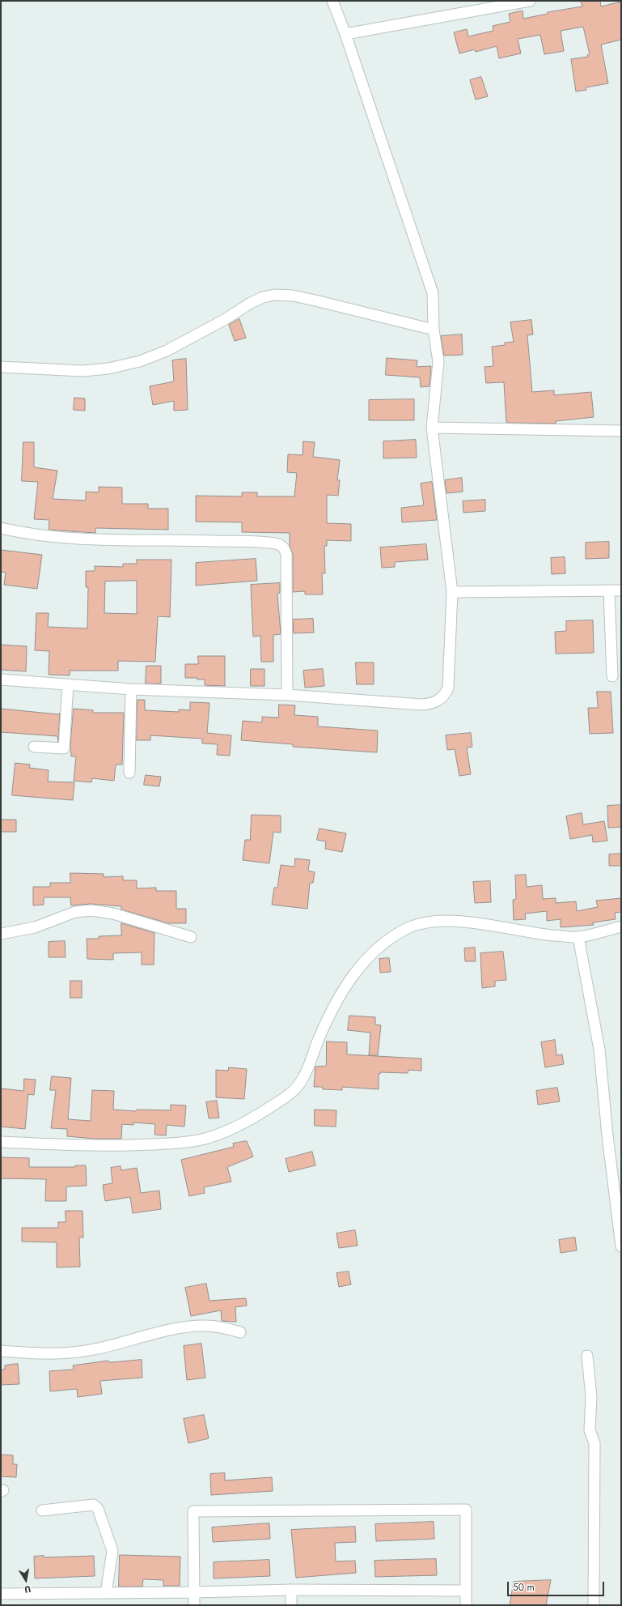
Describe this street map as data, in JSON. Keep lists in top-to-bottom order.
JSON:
{
  "scale_bar": "50 m",
  "north": "bottom"
}
